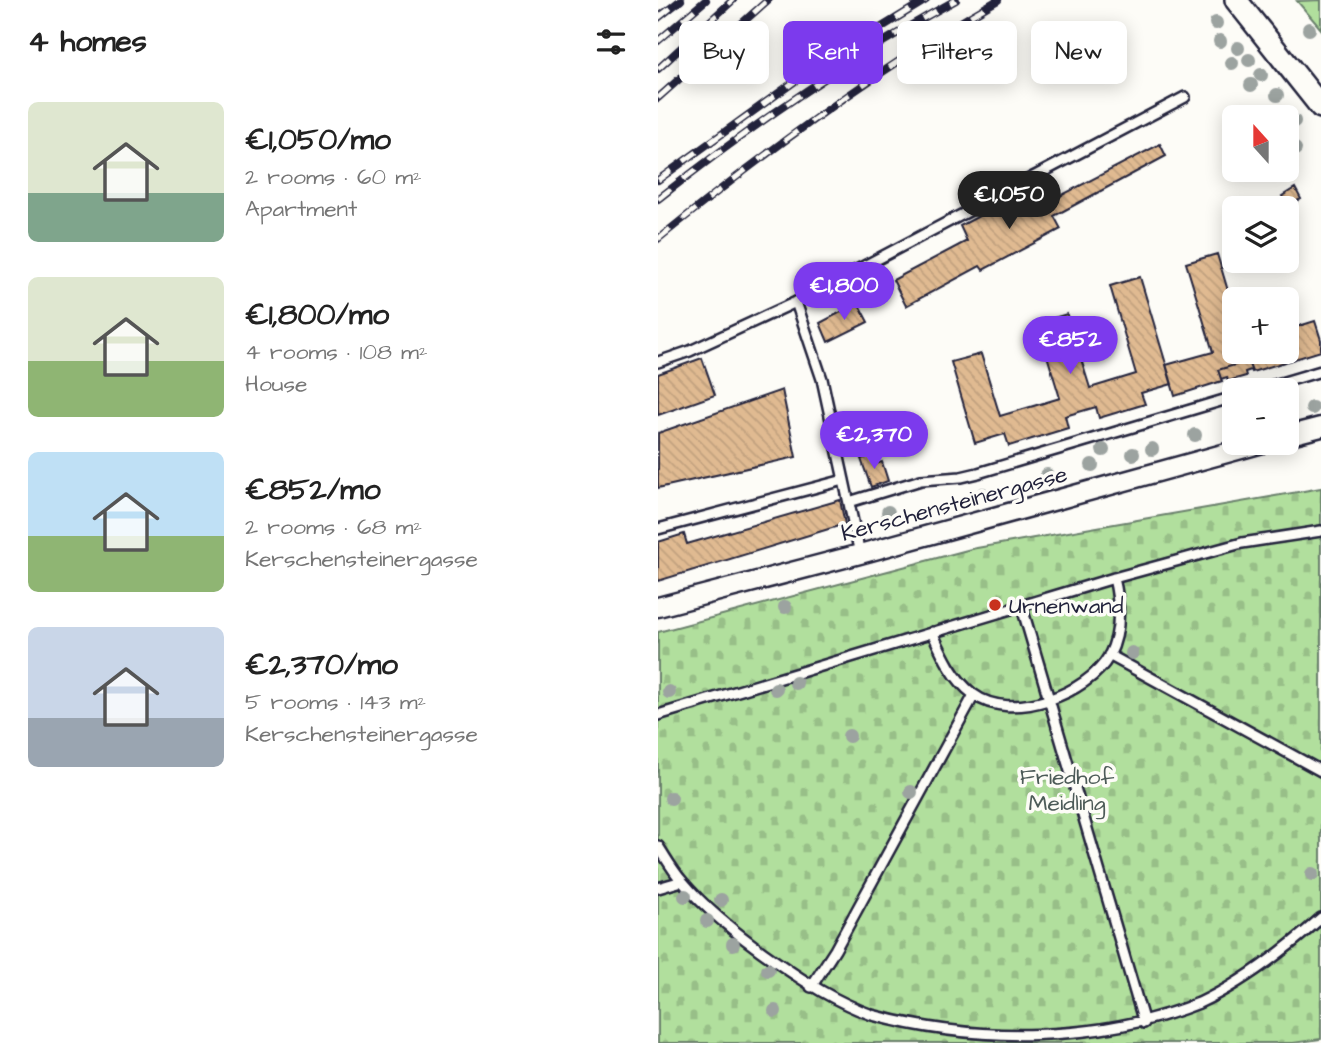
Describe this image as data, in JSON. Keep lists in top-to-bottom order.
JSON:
{
  "streets": {
    "street": ["Kerschensteinergasse"]
  },
  "parks": ["Friedhof Meidling"],
  "places": ["Urnenwand"],
  "north": "top",
  "page": {
    "heading": "4 homes",
    "chip": [
      "Buy",
      "Rent",
      "Filters",
      "New"
    ],
    "list": [
      {
        "name": "€1,050/mo",
        "note": "2 rooms · 60 m² · Apartment"
      },
      {
        "name": "€1,800/mo",
        "note": "4 rooms · 108 m² · House"
      },
      {
        "name": "€852/mo",
        "note": "2 rooms · 68 m² · Kerschensteinergasse"
      },
      {
        "name": "€2,370/mo",
        "note": "5 rooms · 143 m² · Kerschensteinergasse"
      }
    ],
    "map_buttons": ["+", "−"],
    "price": [
      "€1,050",
      "€1,800",
      "€852",
      "€2,370"
    ]
  }
}
